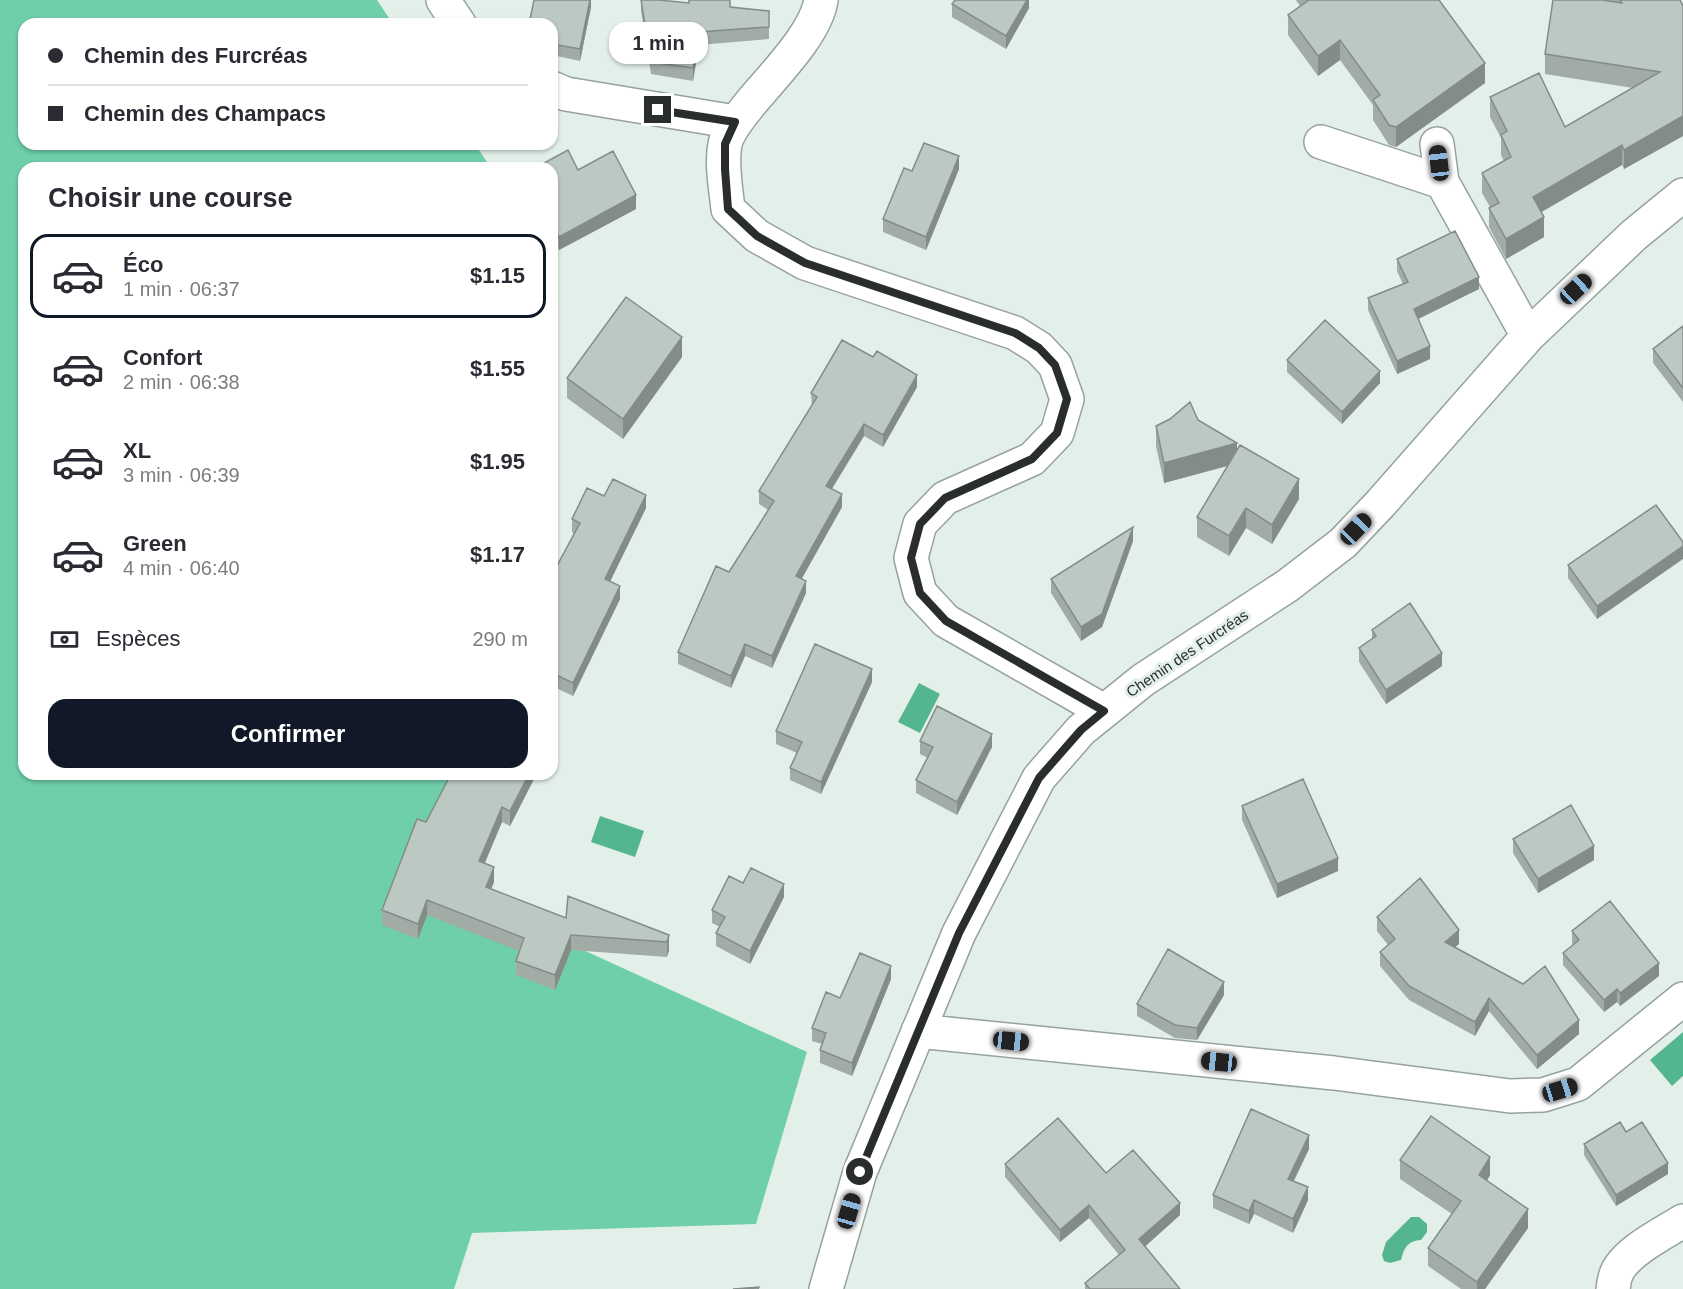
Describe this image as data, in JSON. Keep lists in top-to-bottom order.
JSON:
{
  "streets": {
    "street": ["Chemin des Furcréas"]
  },
  "page": {
    "banner": ["Chemin des Furcréas", "Chemin des Champacs"],
    "bubble": "1 min",
    "heading": "Choisir une course",
    "list": [
      {
        "name": "Éco",
        "note": "1 min · 06:37",
        "value": "$1.15"
      },
      {
        "name": "Confort",
        "note": "2 min · 06:38",
        "value": "$1.55"
      },
      {
        "name": "XL",
        "note": "3 min · 06:39",
        "value": "$1.95"
      },
      {
        "name": "Green",
        "note": "4 min · 06:40",
        "value": "$1.17"
      }
    ],
    "pay": ["Espèces", "290 m"],
    "buttons": "Confirmer"
  }
}
